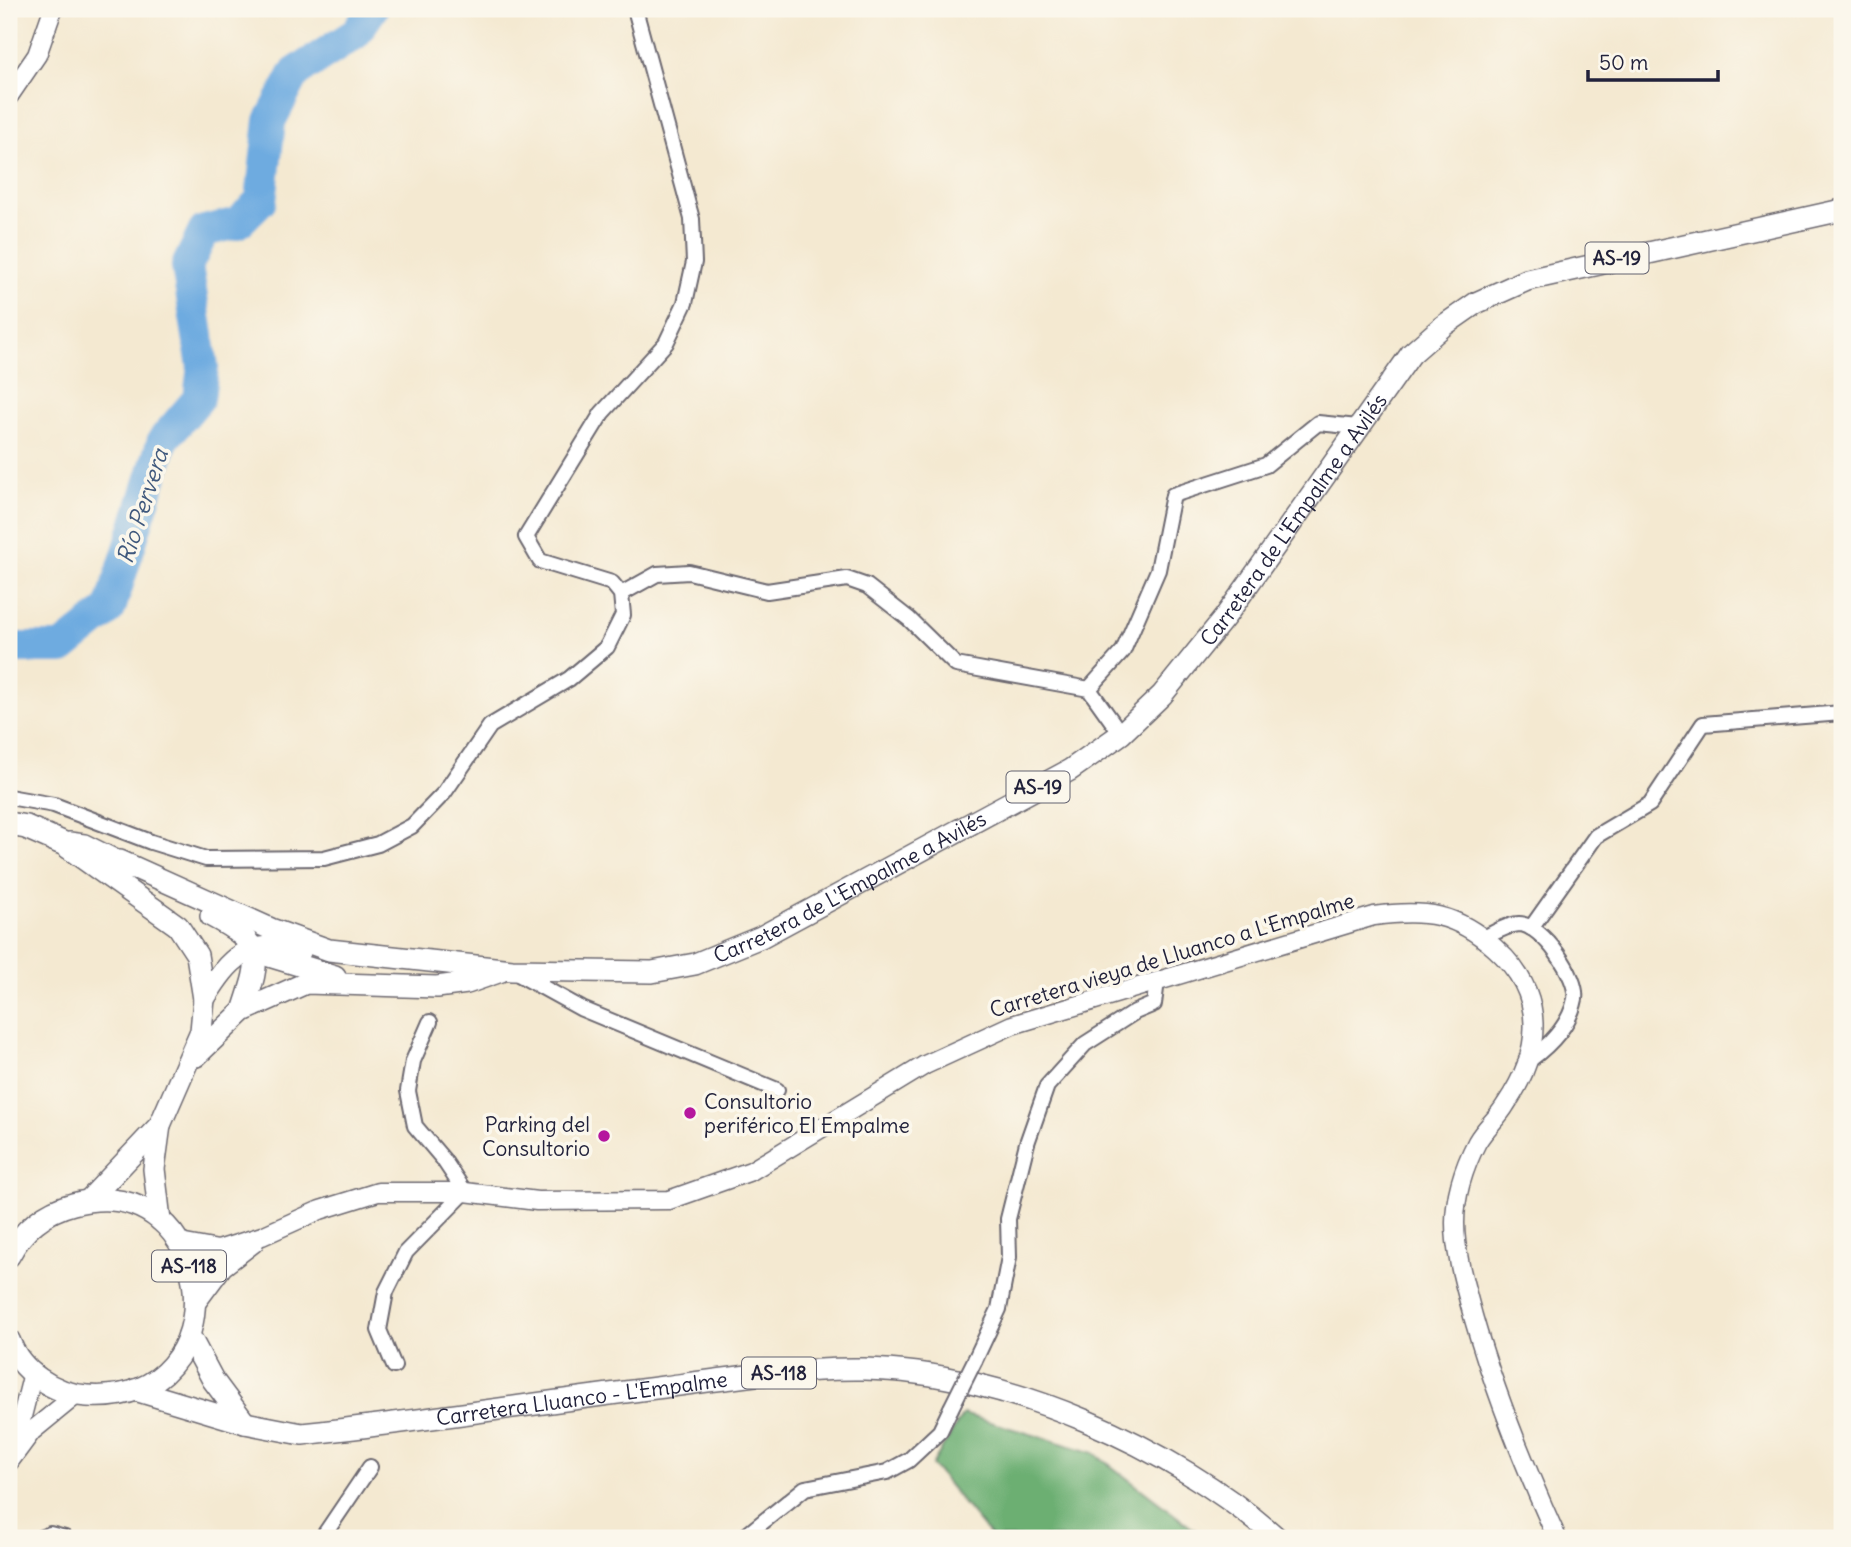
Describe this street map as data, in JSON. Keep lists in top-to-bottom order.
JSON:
{
  "streets": {
    "main road": [
      "AS-19",
      "Carretera de L'Empalme a Avilés",
      "AS-118",
      "Carretera Lluanco - L'Empalme"
    ],
    "street": ["Carretera vieya de Lluanco a L'Empalme"]
  },
  "crossings": [
    ["Carretera vieya de Lluanco a L'Empalme", "AS-118"],
    ["AS-118", "Carretera Lluanco - L'Empalme"]
  ],
  "water": ["Río Pervera"],
  "places": ["Consultorio periférico El Empalme", "Parking del Consultorio"],
  "scale_bar": "50 m"
}
